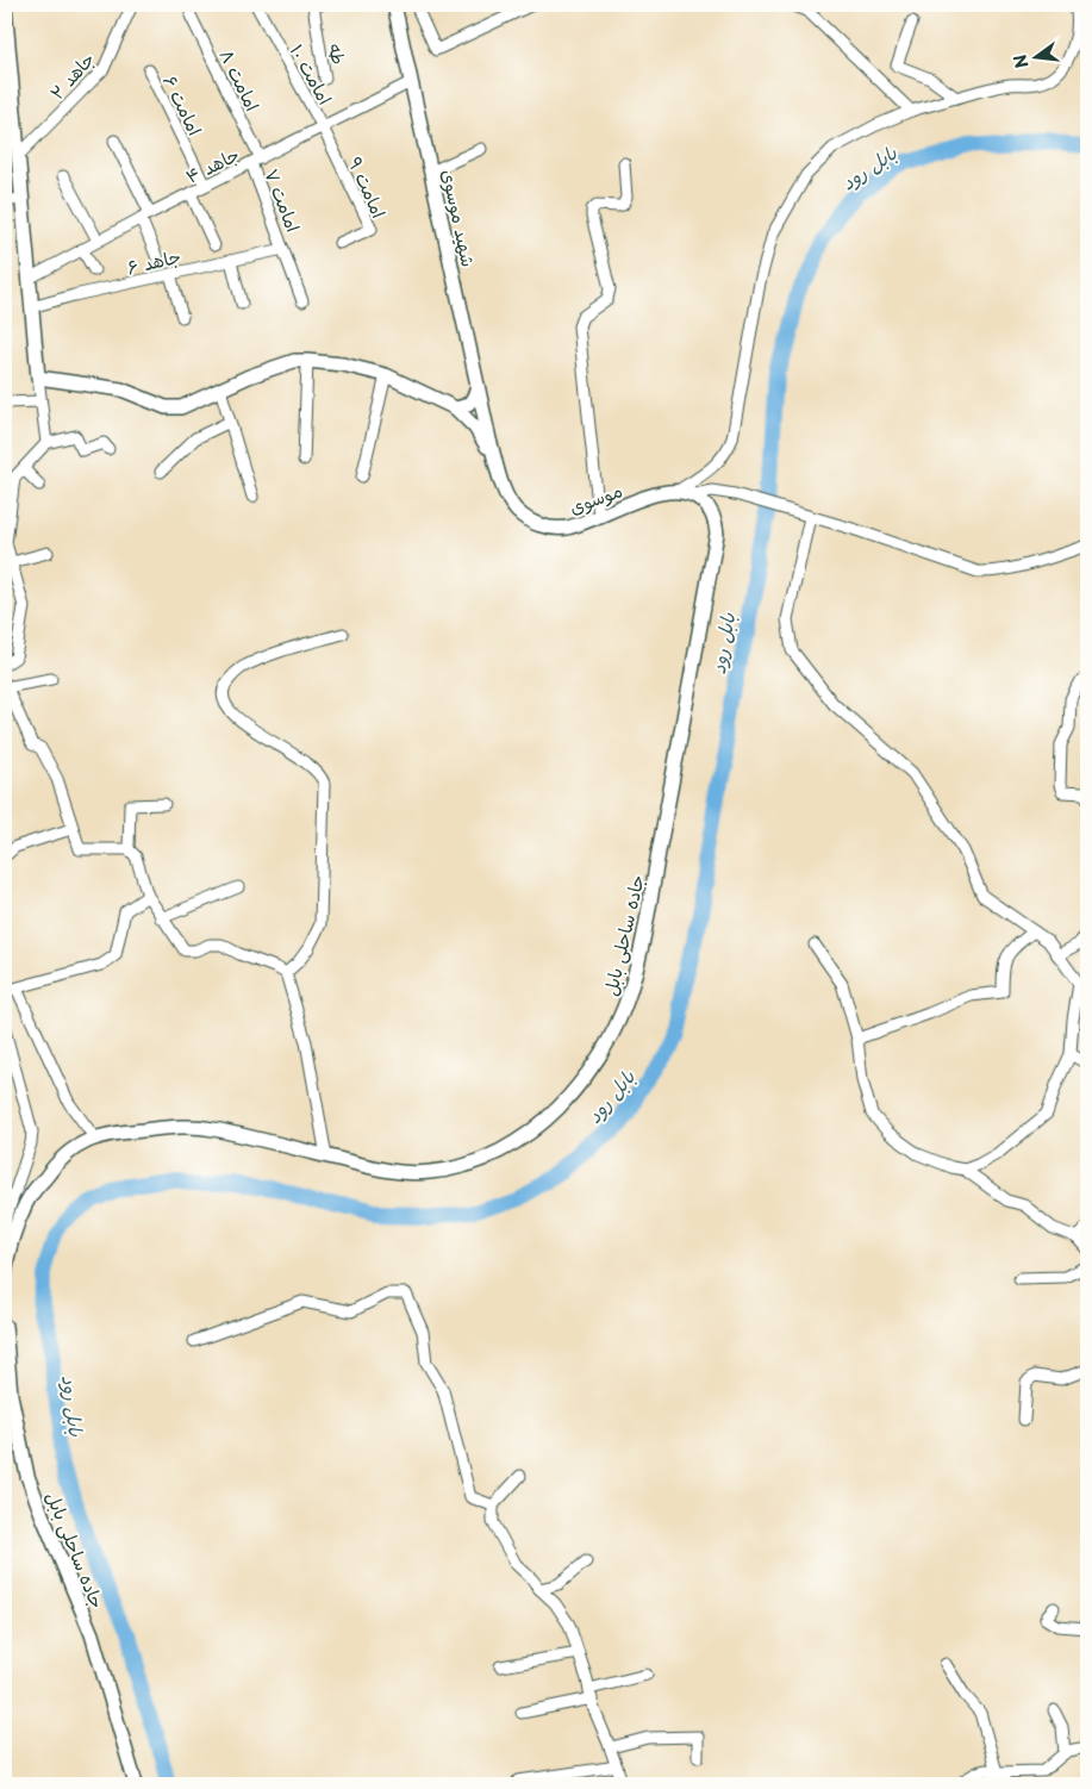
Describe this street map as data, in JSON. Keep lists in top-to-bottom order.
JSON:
{
  "streets": {
    "main road": ["شهید موسوی", "موسوی", "جاده ساحلی بابل"],
    "street": [
      "طه",
      "امامت ۱۰",
      "جاهد ۲",
      "امامت ۸",
      "امامت ۶",
      "جاهد ۴",
      "امامت ۹",
      "امامت ۷",
      "جاهد ۶"
    ]
  },
  "crossings": [
    ["امامت ۱۰", "جاهد ۴"],
    ["امامت ۱۰", "امامت ۹"],
    ["امامت ۸", "جاهد ۴"],
    ["امامت ۸", "امامت ۷"],
    ["امامت ۶", "جاهد ۴"],
    ["جاهد ۴", "امامت ۹"],
    ["جاهد ۴", "امامت ۷"],
    ["جاهد ۴", "شهید موسوی"],
    ["امامت ۷", "جاهد ۶"],
    ["شهید موسوی", "موسوی"],
    ["موسوی", "جاده ساحلی بابل"]
  ],
  "water": ["بابل رود"],
  "north": "left"
}
